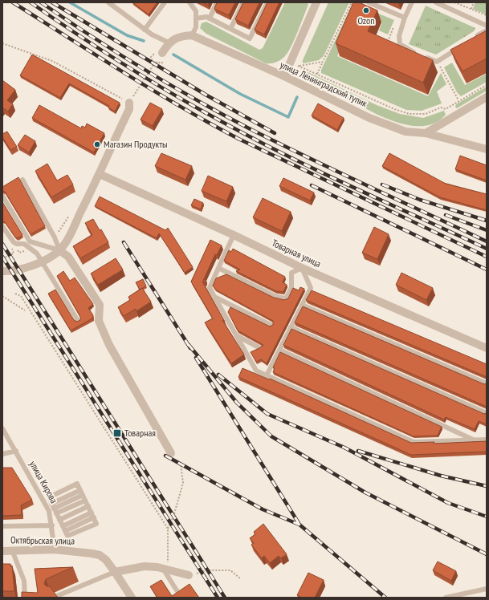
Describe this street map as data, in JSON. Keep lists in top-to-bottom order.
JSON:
{
  "streets": {
    "street": ["улица Ленинградский тупик", "Товарная улица", "Октябрьская улица"],
    "lane": ["улица Кирова"]
  },
  "crossings": [
    ["улица Кирова", "Октябрьская улица"]
  ],
  "places": {
    "other": ["Ozon", "Магазин Продукты"],
    "transit": ["Товарная"]
  }
}
